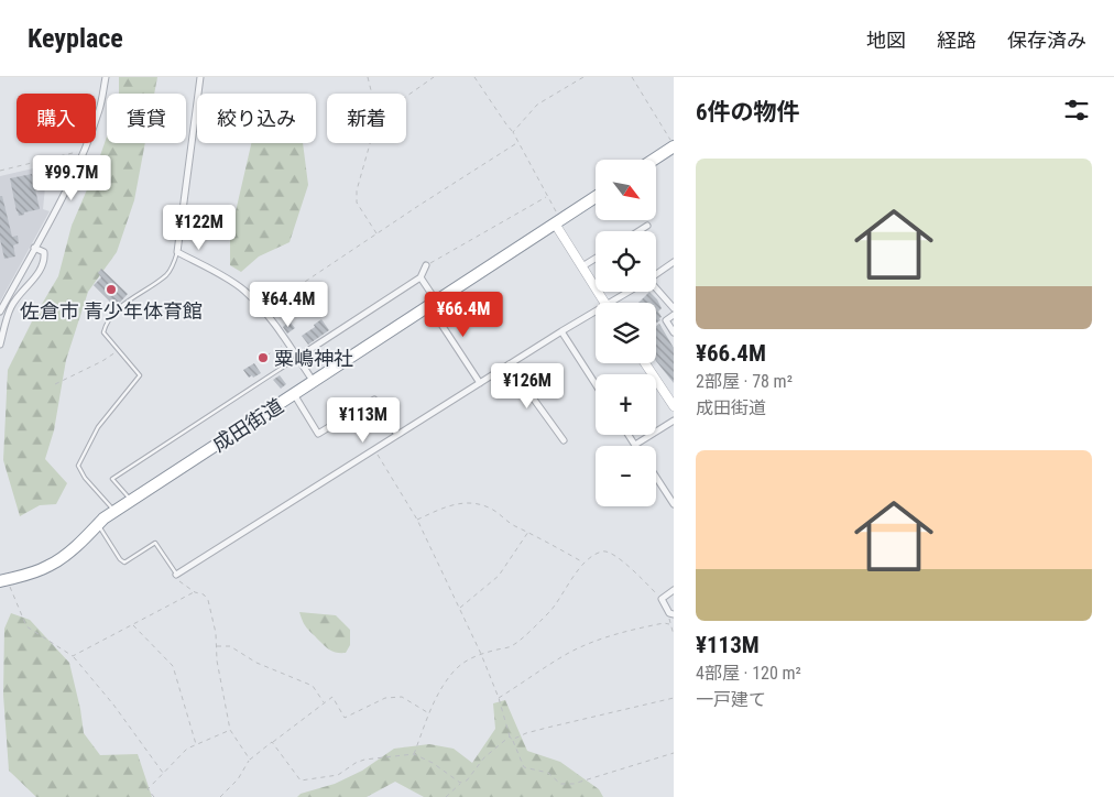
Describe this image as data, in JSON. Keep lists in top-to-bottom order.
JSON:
{
  "streets": {
    "highway": ["成田街道"]
  },
  "places": ["佐倉市 青少年体育館", "粟嶋神社"],
  "north": "bottom right",
  "page": {
    "header": "Keyplace",
    "nav": ["地図", "経路", "保存済み"],
    "heading": "6件の物件",
    "chip": [
      "購入",
      "賃貸",
      "絞り込み",
      "新着"
    ],
    "list": [
      {
        "name": "¥66.4M",
        "note": "2部屋 · 78 m² · 成田街道"
      },
      {
        "name": "¥113M",
        "note": "4部屋 · 120 m² · 一戸建て"
      }
    ],
    "price": [
      "¥99.7M",
      "¥122M",
      "¥64.4M",
      "¥66.4M",
      "¥126M",
      "¥113M"
    ],
    "map_buttons": ["+", "−"]
  }
}
